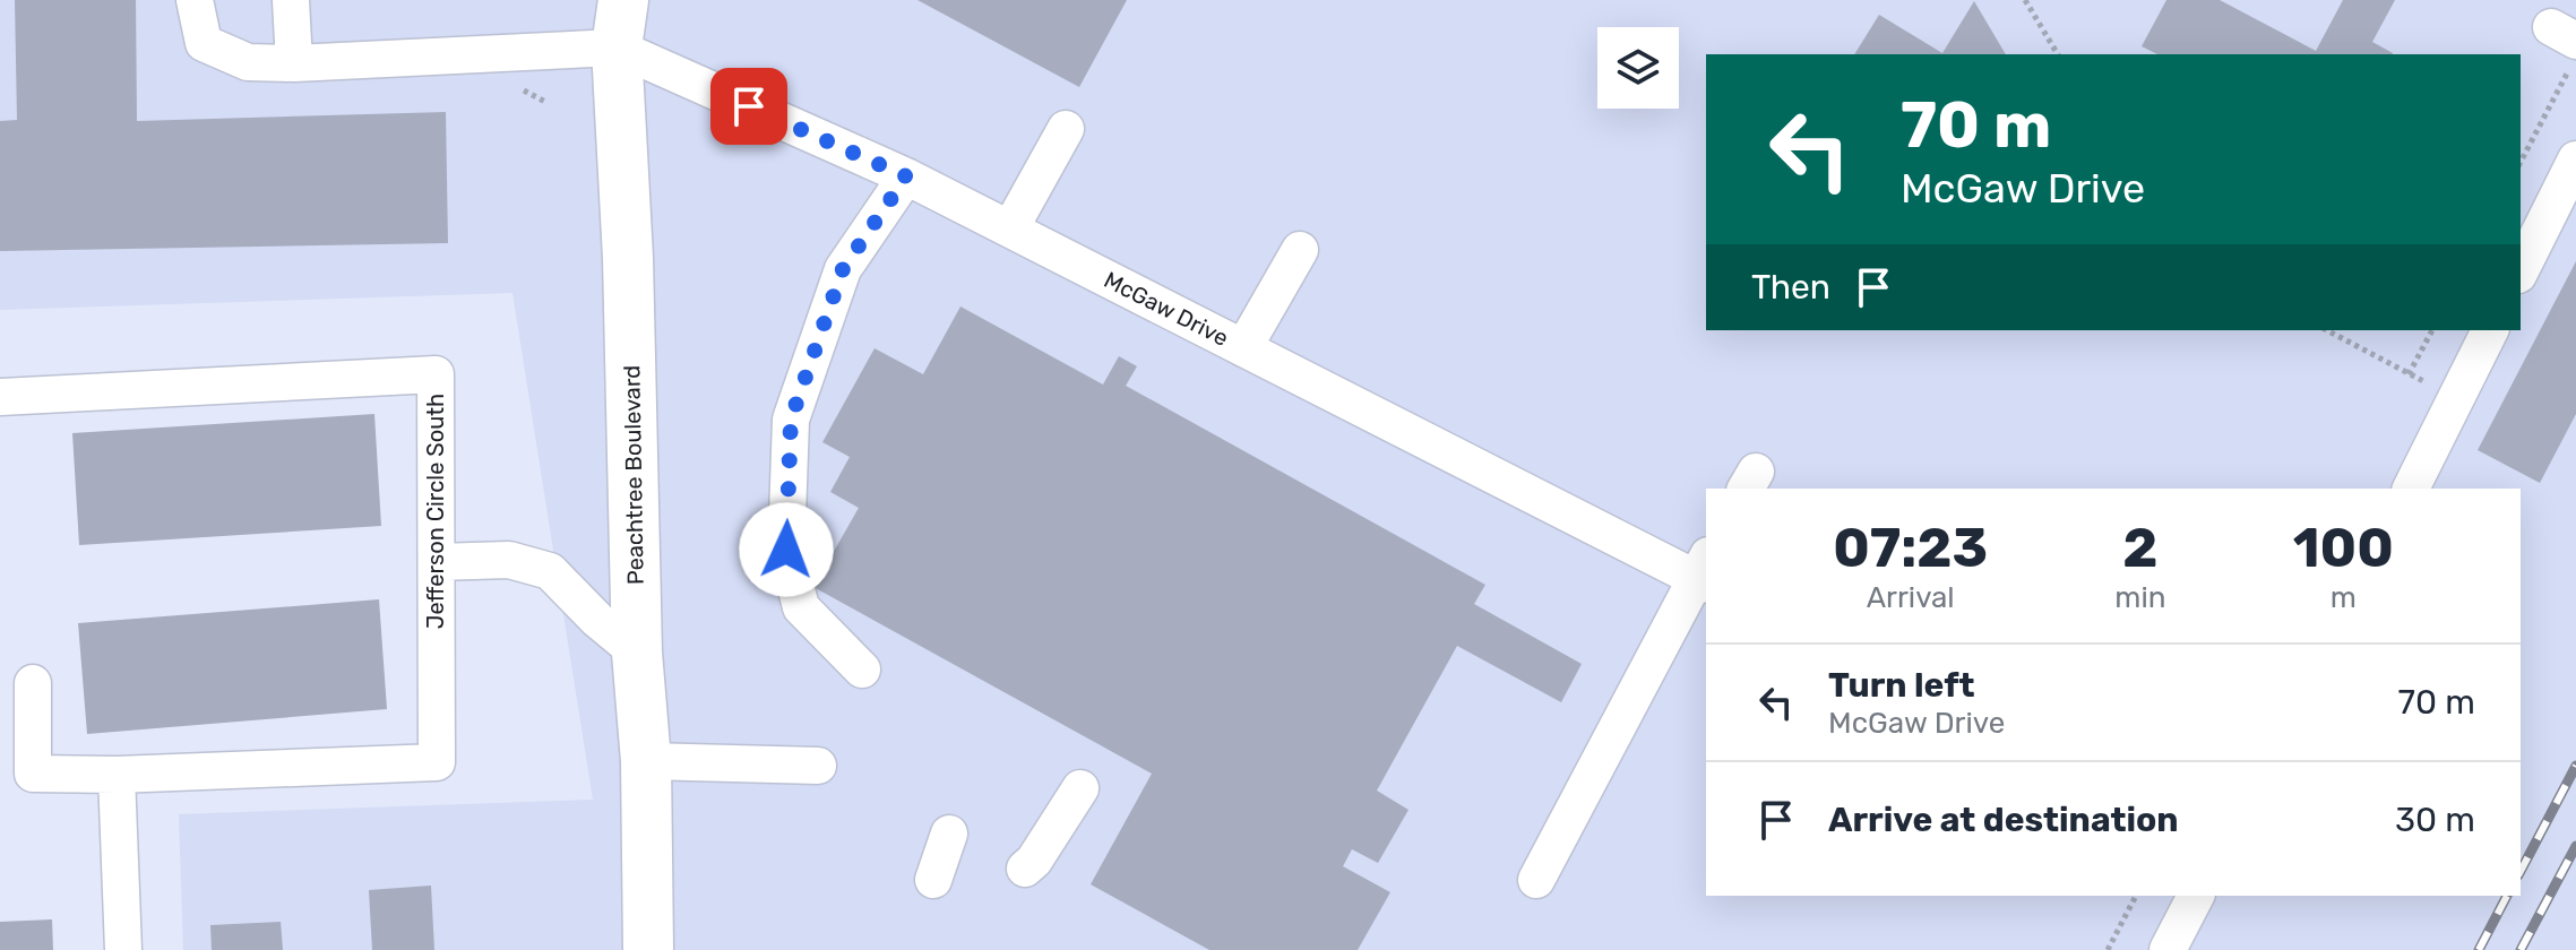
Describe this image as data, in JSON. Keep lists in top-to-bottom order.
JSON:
{
  "streets": {
    "highway": ["Peachtree Boulevard"],
    "street": ["McGaw Drive", "Jefferson Circle South"]
  },
  "crossings": [
    ["McGaw Drive", "Peachtree Boulevard"]
  ],
  "page": {
    "turn": ["70 m", "McGaw Drive"],
    "then": "Then",
    "eta": [
      "07:23",
      "Arrival",
      "2",
      "min",
      "100",
      "m"
    ],
    "list": [
      {
        "name": "Turn left",
        "note": "McGaw Drive",
        "value": "70 m"
      },
      {
        "name": "Arrive at destination",
        "value": "30 m"
      }
    ]
  }
}
